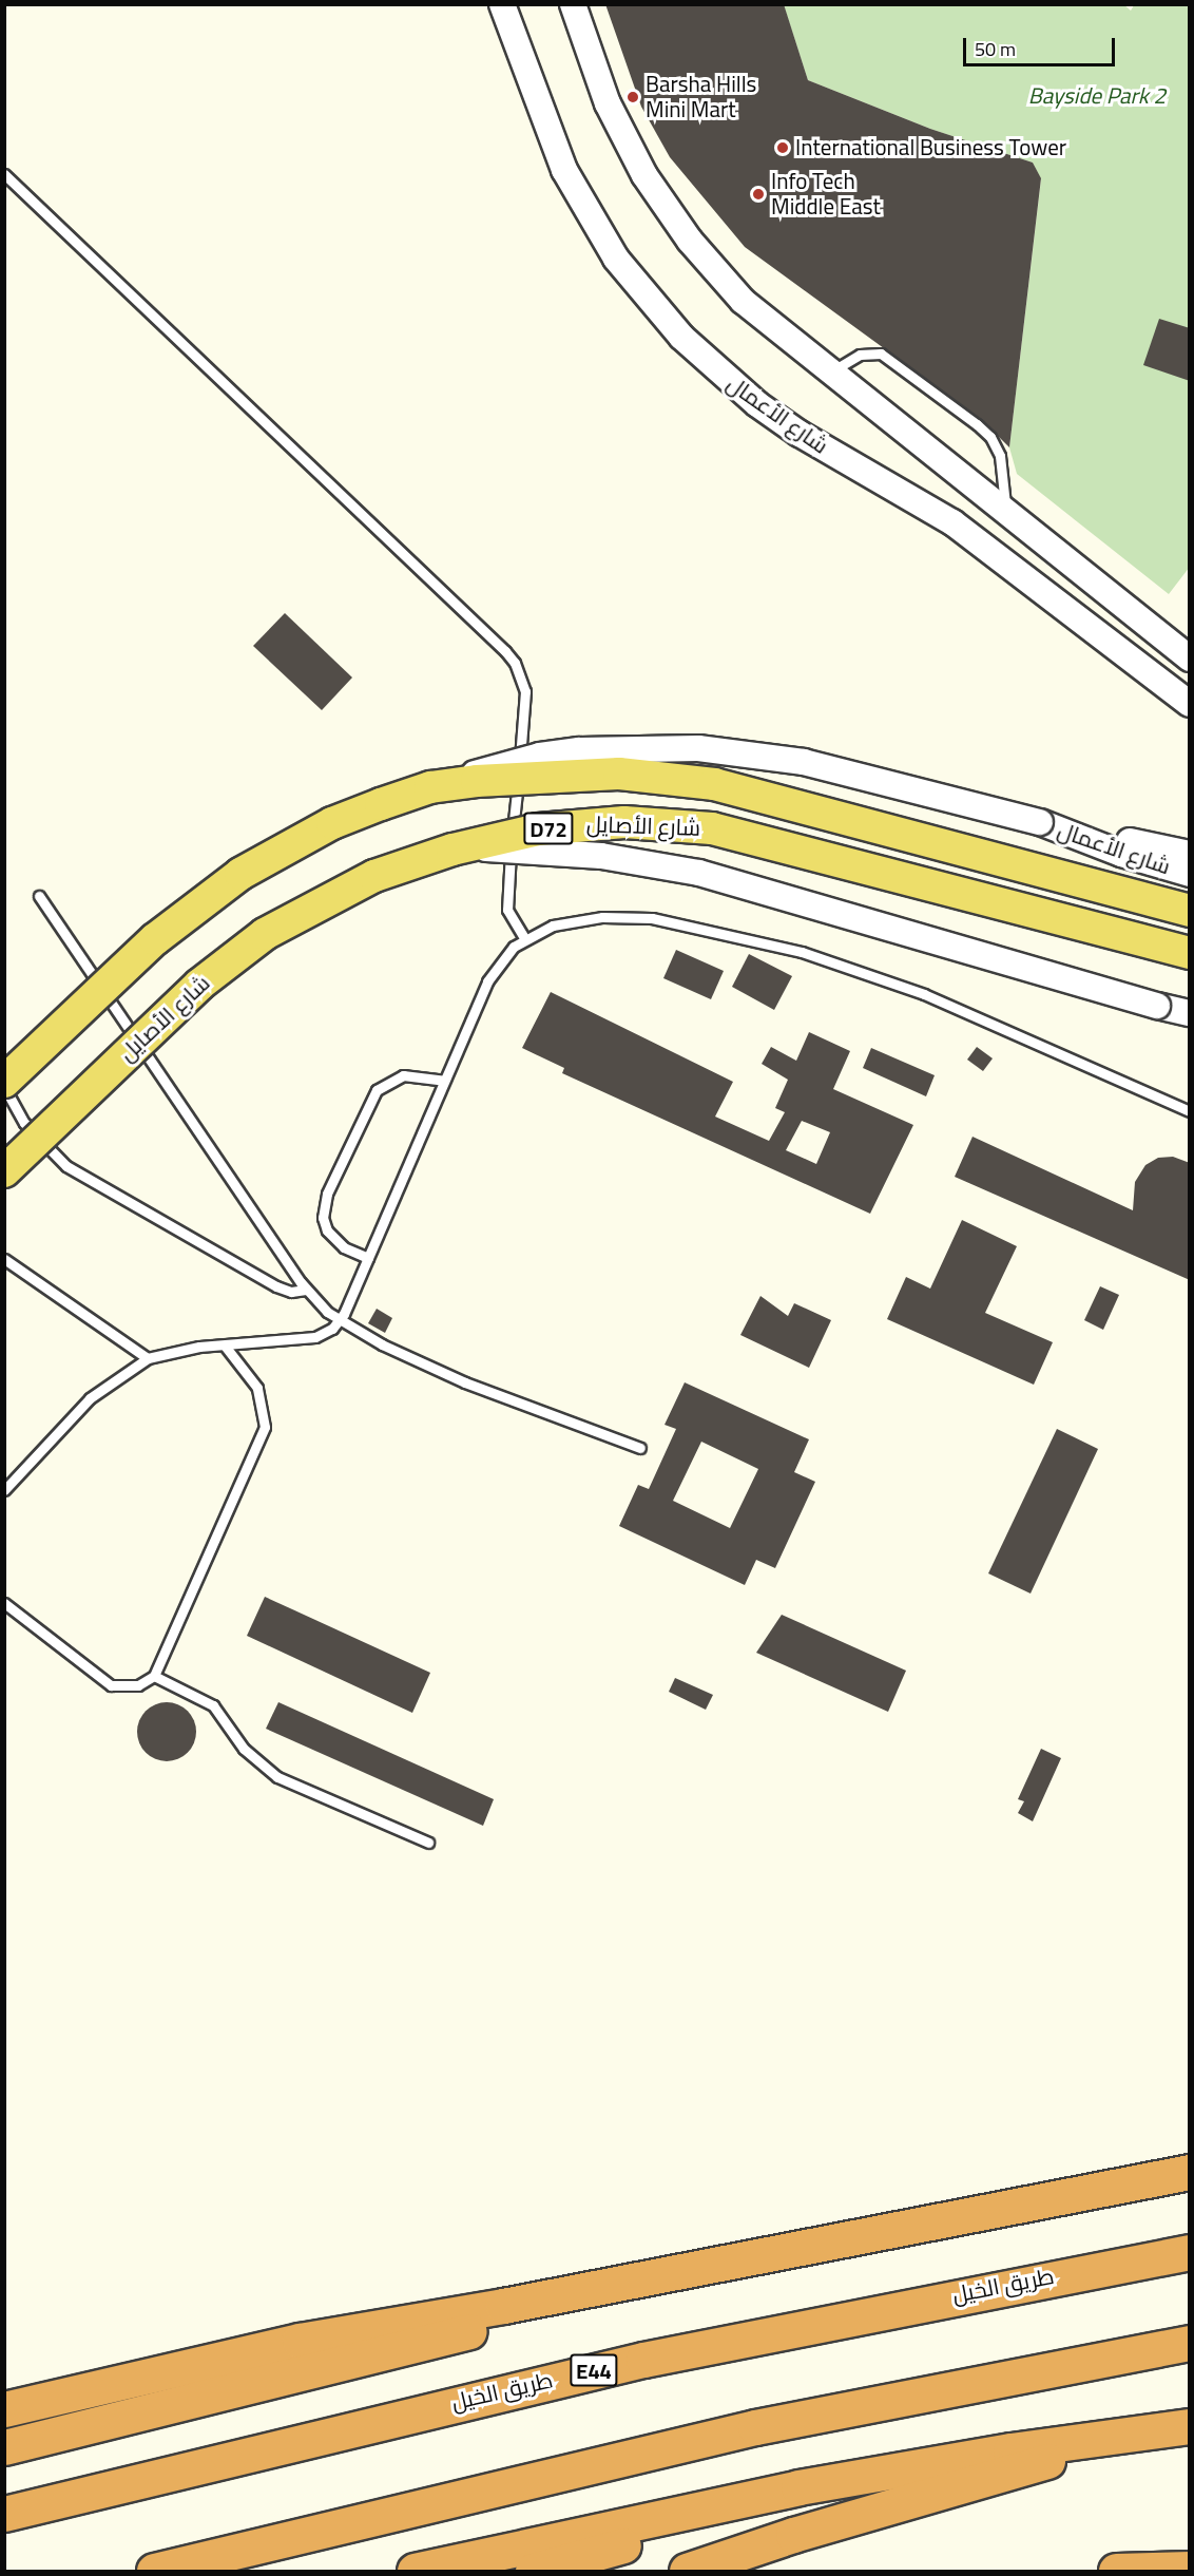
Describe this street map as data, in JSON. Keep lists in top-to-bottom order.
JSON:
{
  "streets": {
    "highway": ["طريق الخيل", "E44"],
    "main road": ["شارع الأصايل", "D72"],
    "street": ["شارع الأعمال"]
  },
  "parks": ["Bayside Park 2"],
  "places": ["Barsha Hills Mini Mart", "International Business Tower", "Info Tech Middle East"],
  "scale_bar": "50 m"
}
